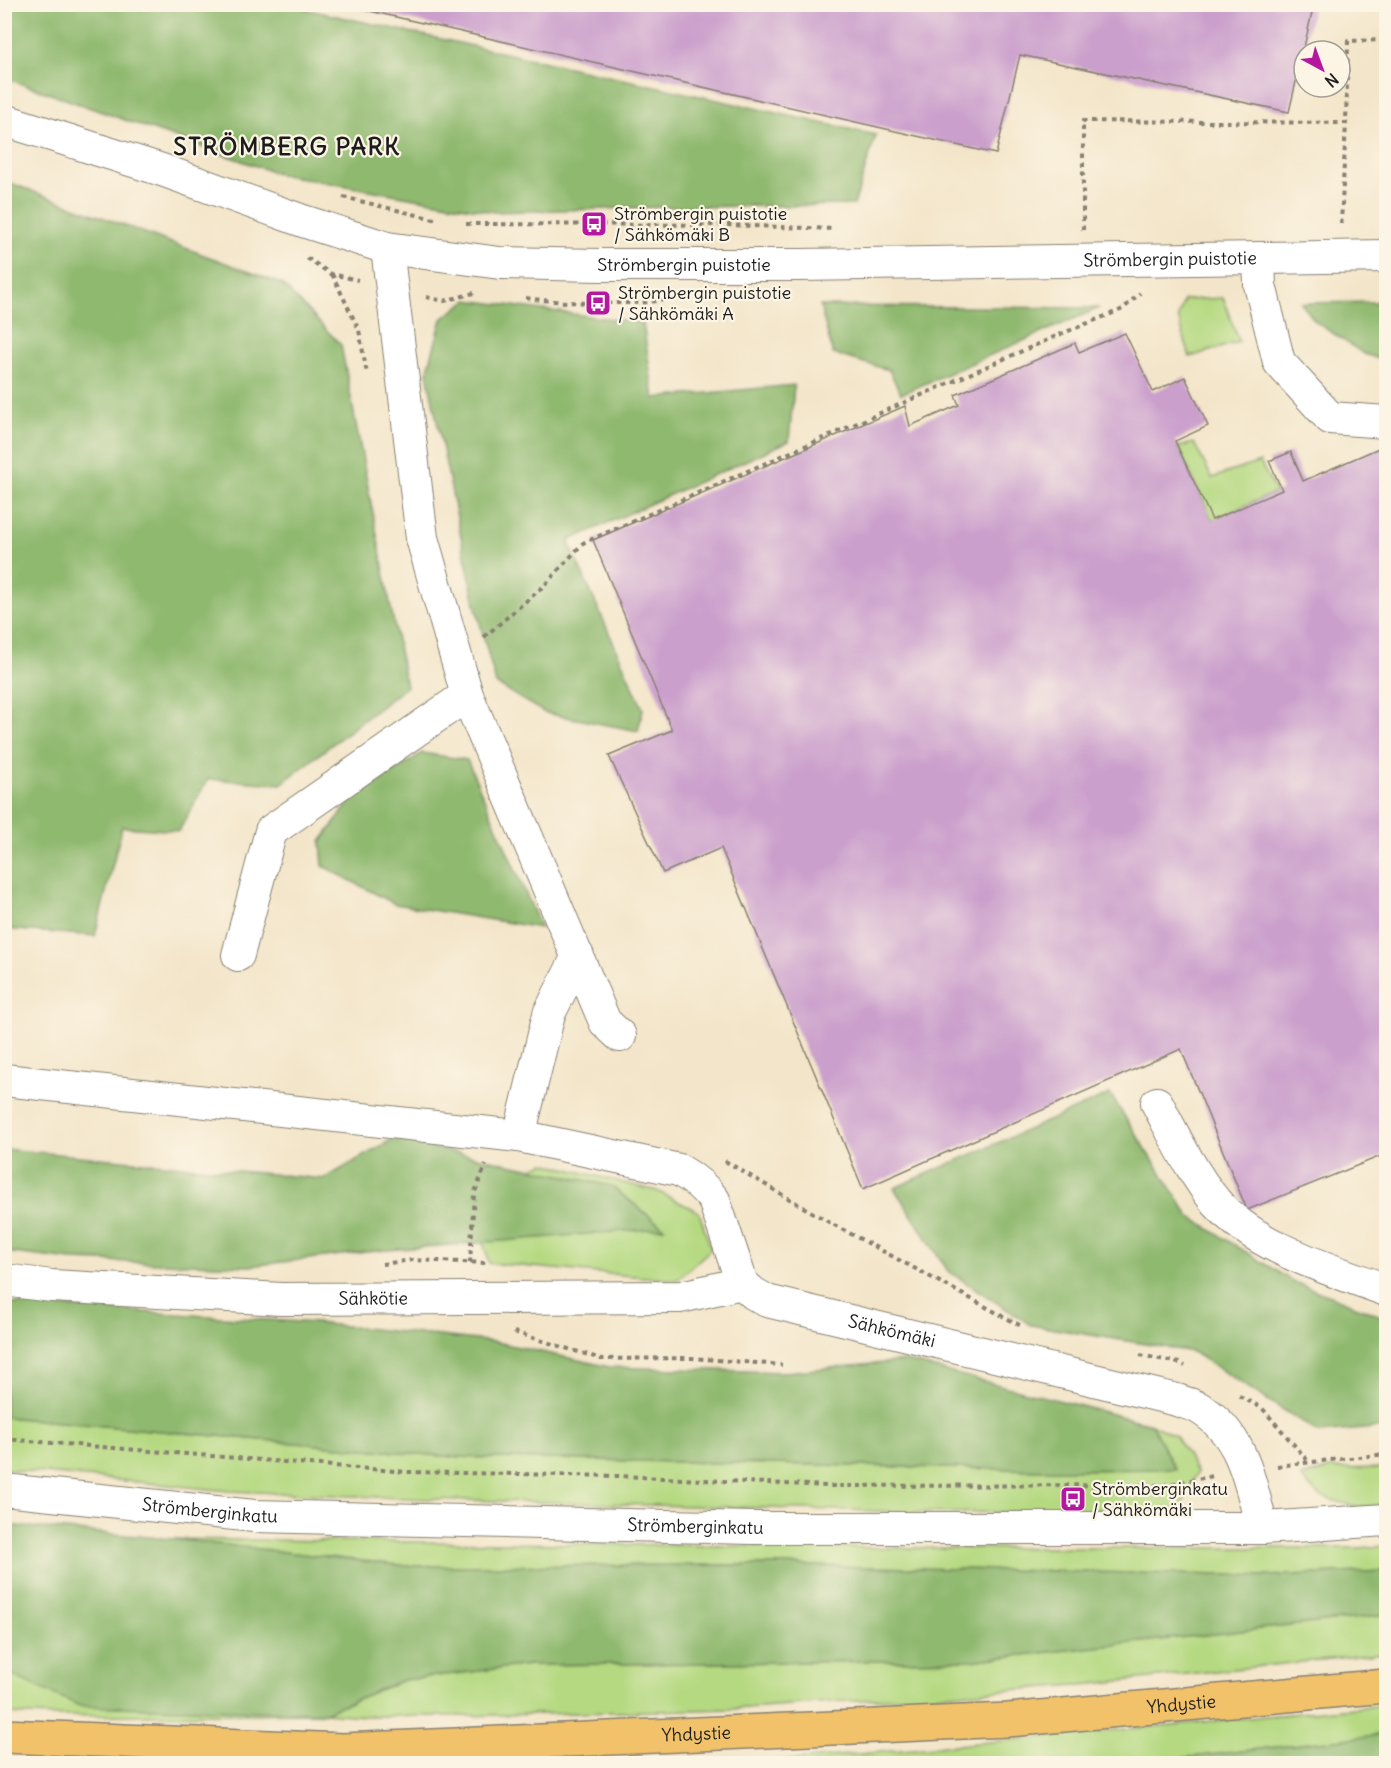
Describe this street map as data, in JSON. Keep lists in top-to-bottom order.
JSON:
{
  "streets": {
    "highway": ["Yhdystie"],
    "street": [
      "Strömbergin puistotie",
      "Sähkötie",
      "Sähkömäki",
      "Strömberginkatu"
    ]
  },
  "crossings": [
    ["Sähkötie", "Sähkömäki"],
    ["Sähkömäki", "Strömberginkatu"]
  ],
  "districts": ["STRÖMBERG PARK"],
  "places": {
    "bus stop": ["Strömbergin puistotie / Sähkömäki B", "Strömbergin puistotie / Sähkömäki A", "Strömberginkatu / Sähkömäki"]
  },
  "north": "bottom right"
}
